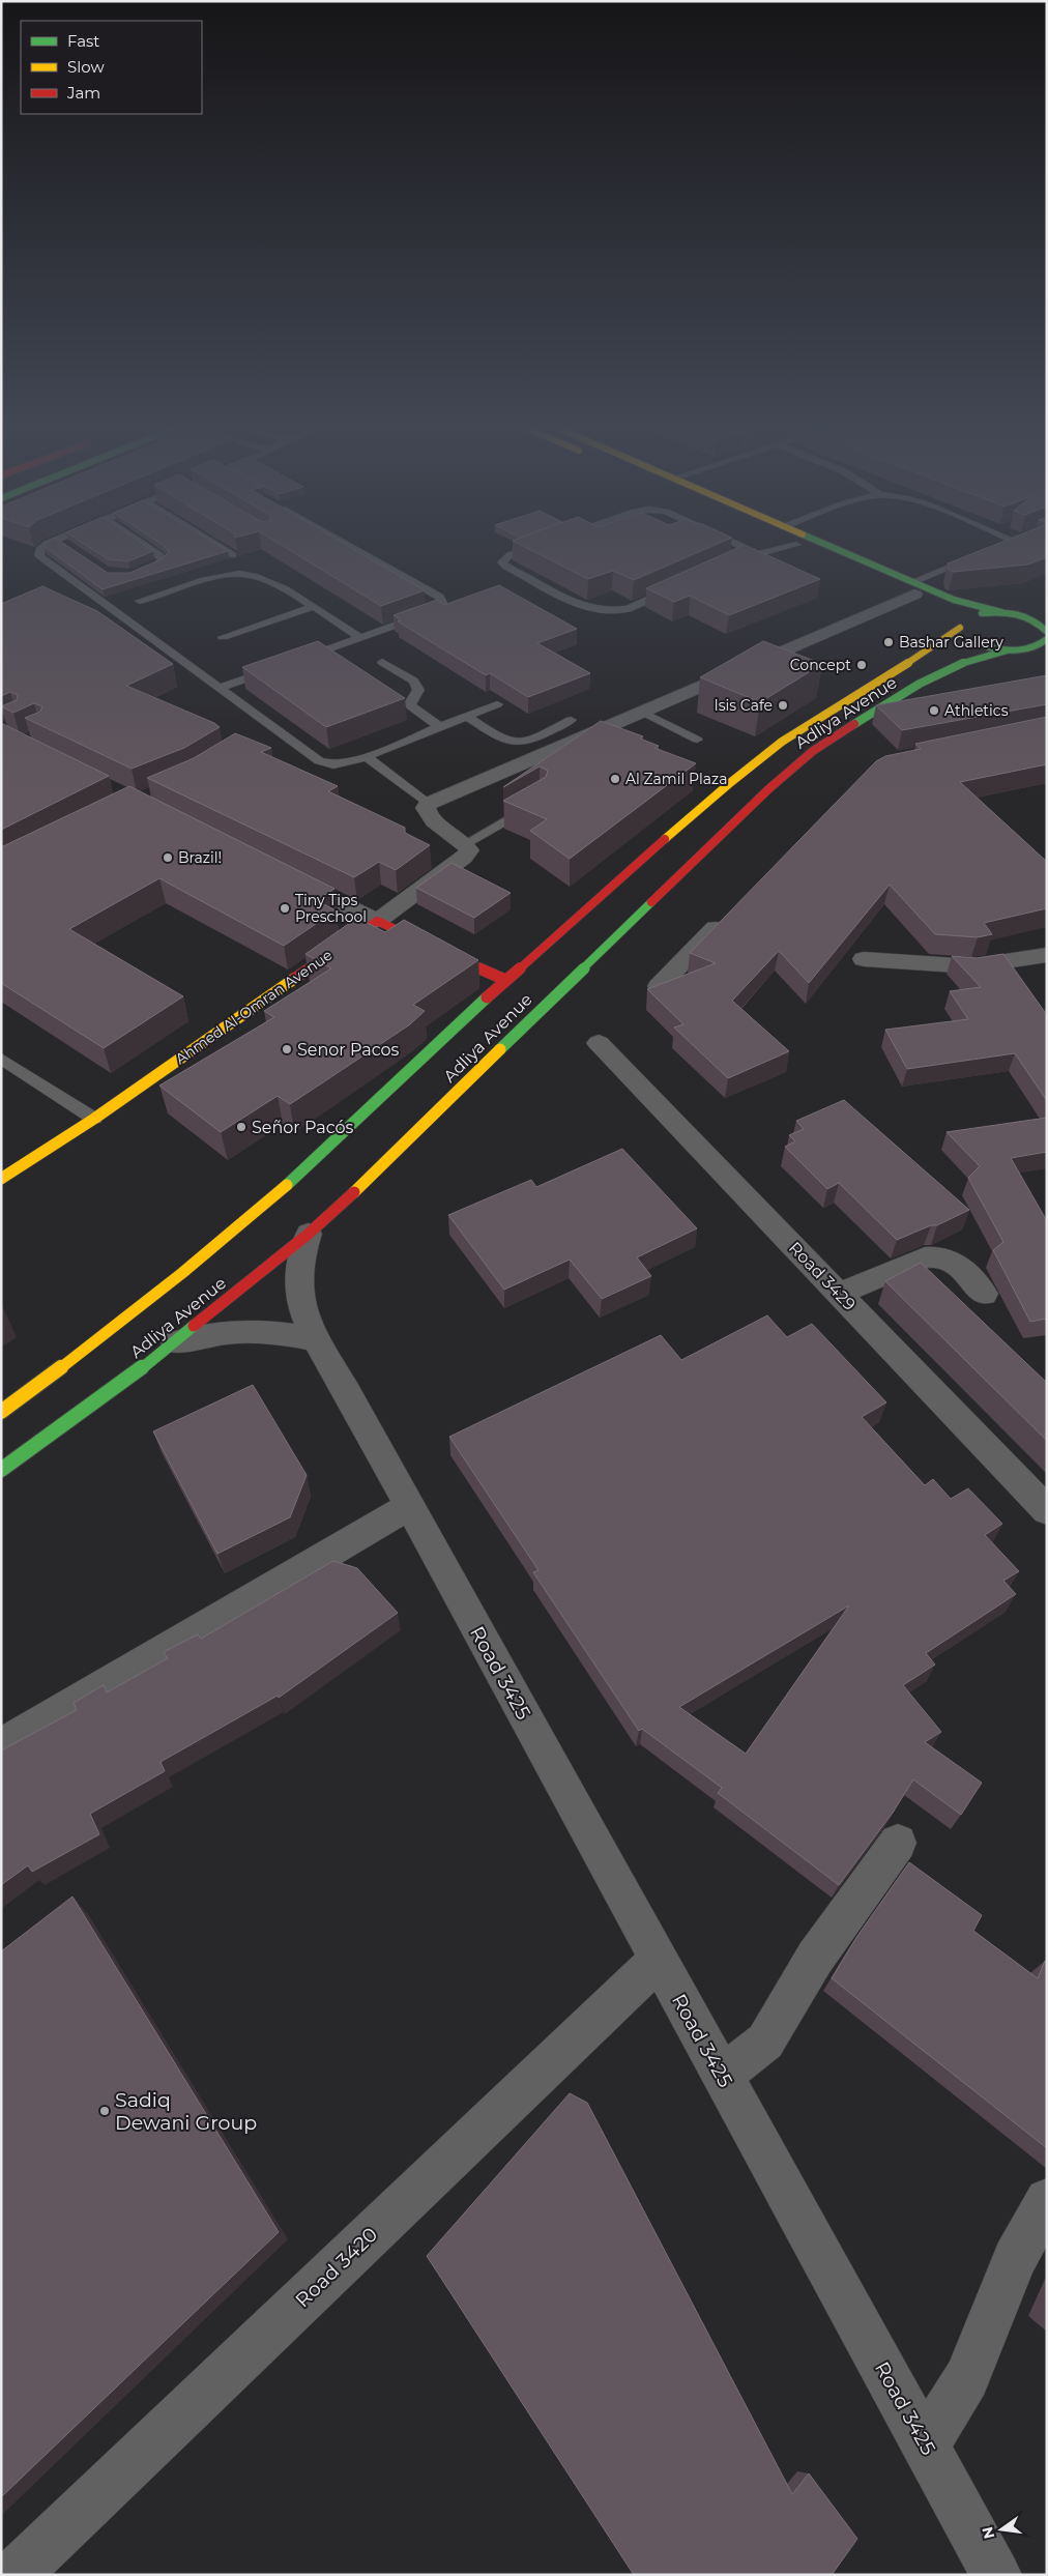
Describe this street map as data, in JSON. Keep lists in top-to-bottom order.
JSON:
{
  "streets": {
    "main road": ["Adliya Avenue", "Ahmed Al-Omran Avenue"],
    "street": ["Road 3429", "Road 3425", "Road 3420"]
  },
  "crossings": [
    ["Adliya Avenue", "Road 3425"],
    ["Road 3425", "Road 3420"]
  ],
  "places": [
    "Bashar Gallery",
    "Concept",
    "Isis Cafe",
    "Athletics",
    "Al Zamil Plaza",
    "Brazil!",
    "Tiny Tips Preschool",
    "Senor Pacos",
    "Señor Pacós",
    "Sadiq Dewani Group"
  ],
  "legend": ["Fast", "Slow", "Jam"],
  "north": "left"
}
